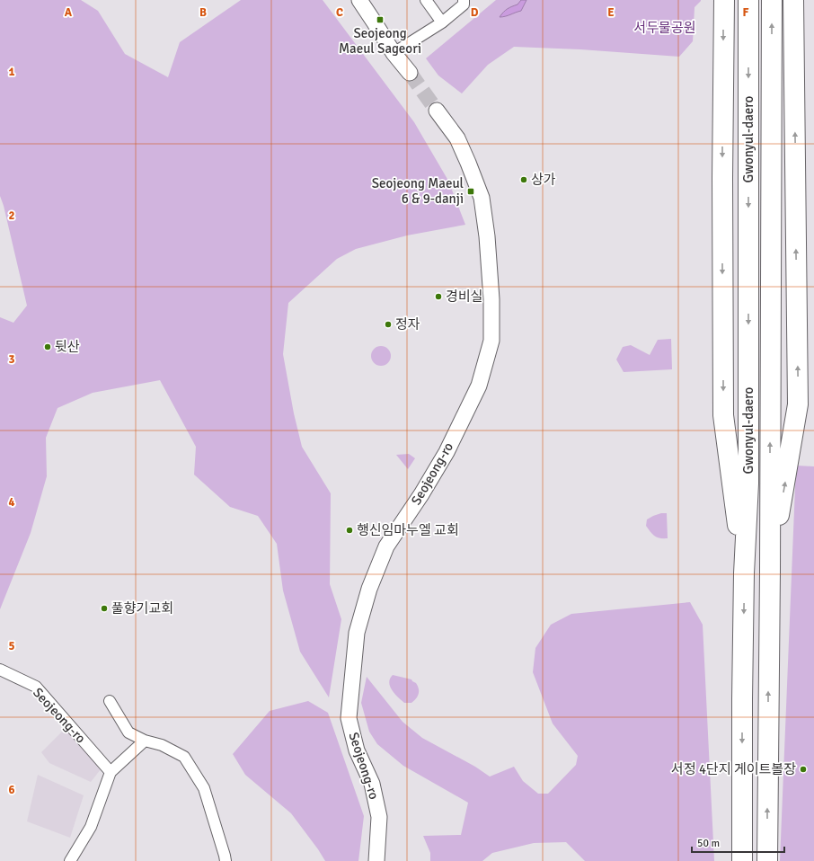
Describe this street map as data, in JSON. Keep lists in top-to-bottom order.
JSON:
{
  "streets": {
    "highway": ["Gwonyul-daero"],
    "main road": ["Seojeong-ro"]
  },
  "parks": ["서두물공원"],
  "places": {
    "transit": ["Seojeong Maeul Sageori", "Seojeong Maeul 6 & 9-danji"],
    "other": [
      "상가",
      "경비실",
      "정자",
      "뒷산",
      "행신임마누엘 교회",
      "풀향기교회",
      "서정 4단지 게이트볼장"
    ]
  },
  "scale_bar": "50 m",
  "grid": {
    "columns": [
      "A",
      "B",
      "C",
      "D",
      "E",
      "F"
    ],
    "rows": [
      "1",
      "2",
      "3",
      "4",
      "5",
      "6"
    ]
  }
}
